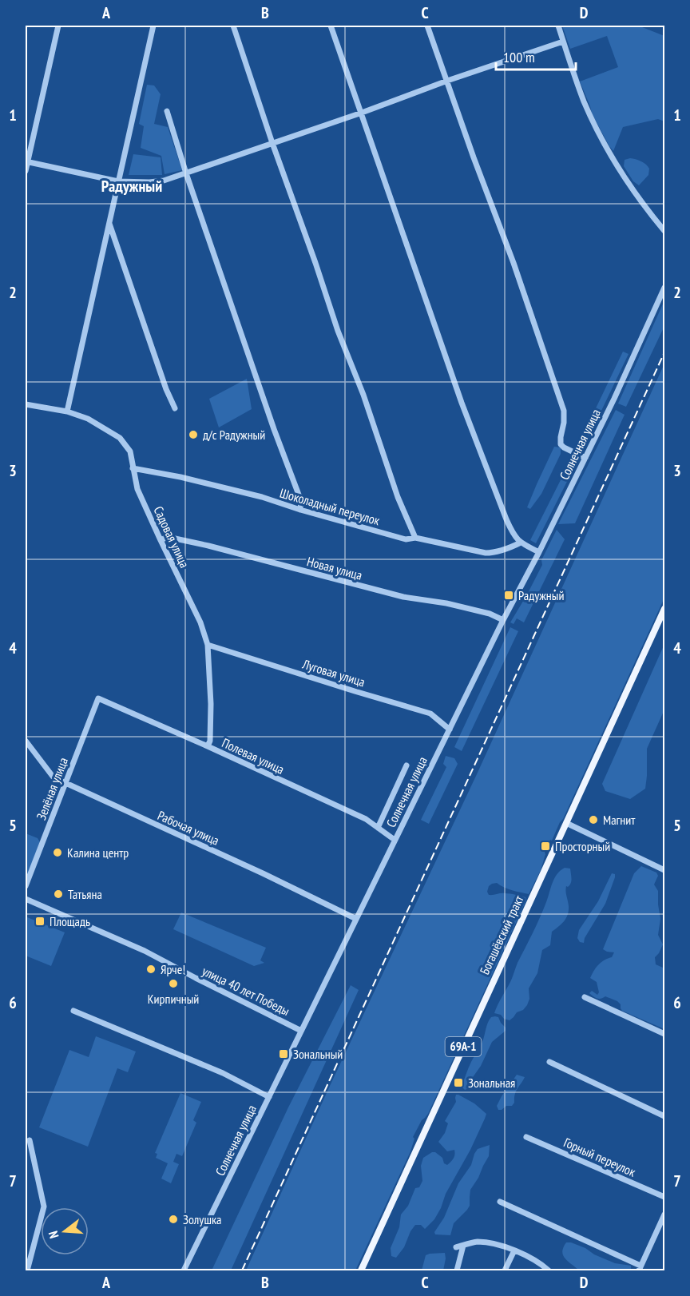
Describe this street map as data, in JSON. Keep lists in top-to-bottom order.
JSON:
{
  "streets": {
    "main road": ["Богашёвский тракт", "69А-1"],
    "street": [
      "Солнечная улица",
      "Шоколадный переулок",
      "Садовая улица",
      "Новая улица",
      "Луговая улица",
      "Полевая улица",
      "Зелёная улица",
      "Рабочая улица",
      "улица 40 лет Победы",
      "Горный переулок"
    ]
  },
  "crossings": [
    ["Солнечная улица", "Новая улица"],
    ["Солнечная улица", "Луговая улица"],
    ["Солнечная улица", "Полевая улица"],
    ["Солнечная улица", "Рабочая улица"],
    ["Солнечная улица", "улица 40 лет Победы"],
    ["Шоколадный переулок", "Садовая улица"],
    ["Садовая улица", "Новая улица"],
    ["Садовая улица", "Луговая улица"],
    ["Садовая улица", "Полевая улица"],
    ["Полевая улица", "Зелёная улица"],
    ["Зелёная улица", "Рабочая улица"]
  ],
  "districts": ["Радужный"],
  "places": {
    "other": [
      "д/с Радужный",
      "Магнит",
      "Калина центр",
      "Татьяна",
      "Ярче!",
      "Кирпичный",
      "Золушка"
    ],
    "transit": [
      "Радужный",
      "Просторный",
      "Площадь",
      "Зональный",
      "Зональная"
    ]
  },
  "scale_bar": "100 m",
  "north": "left",
  "grid": {
    "columns": [
      "A",
      "B",
      "C",
      "D"
    ],
    "rows": [
      "1",
      "2",
      "3",
      "4",
      "5",
      "6",
      "7"
    ]
  }
}
